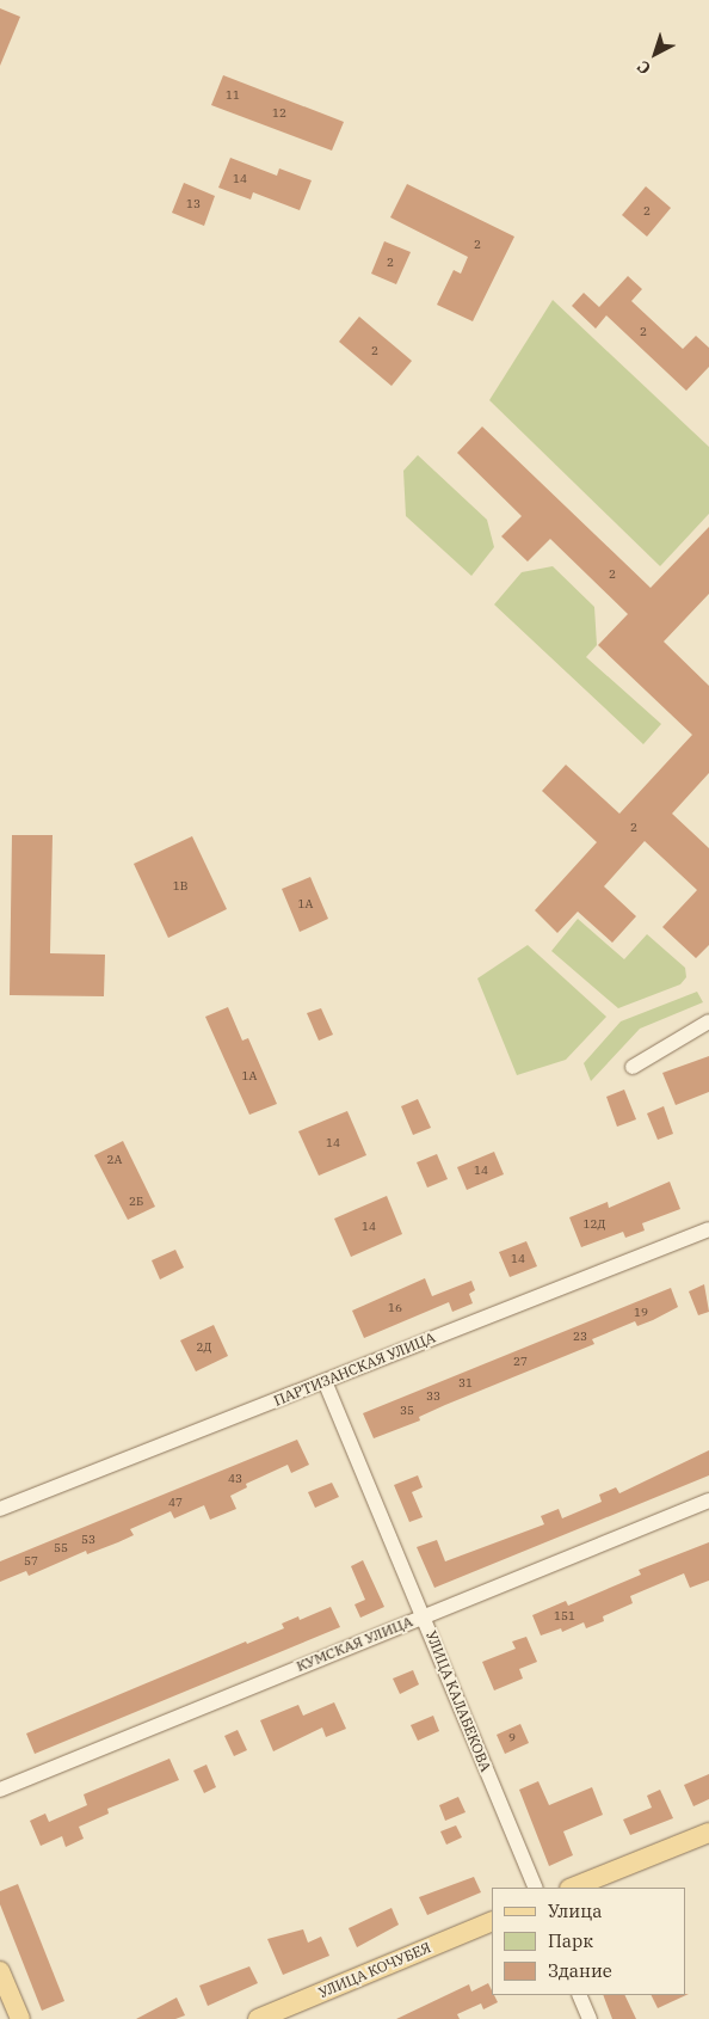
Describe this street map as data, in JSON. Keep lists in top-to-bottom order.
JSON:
{
  "streets": {
    "main road": ["УЛИЦА КОЧУБЕЯ"],
    "street": ["ПАРТИЗАНСКАЯ УЛИЦА", "КУМСКАЯ УЛИЦА", "УЛИЦА КАЛАБЕКОВА"]
  },
  "crossings": [
    ["ПАРТИЗАНСКАЯ УЛИЦА", "УЛИЦА КАЛАБЕКОВА"],
    ["КУМСКАЯ УЛИЦА", "УЛИЦА КАЛАБЕКОВА"]
  ],
  "house_numbers": [
    "11",
    "12",
    "14",
    "13",
    "2",
    "2",
    "2",
    "2",
    "2",
    "2",
    "2",
    "1В",
    "1А",
    "1А",
    "14",
    "2А",
    "14",
    "2Б",
    "12Д",
    "14",
    "14",
    "16",
    "19",
    "23",
    "2Д",
    "27",
    "31",
    "33",
    "35",
    "43",
    "47",
    "53",
    "55",
    "57",
    "151",
    "9"
  ],
  "legend": ["Улица", "Парк", "Здание"],
  "north": "bottom left"
}
